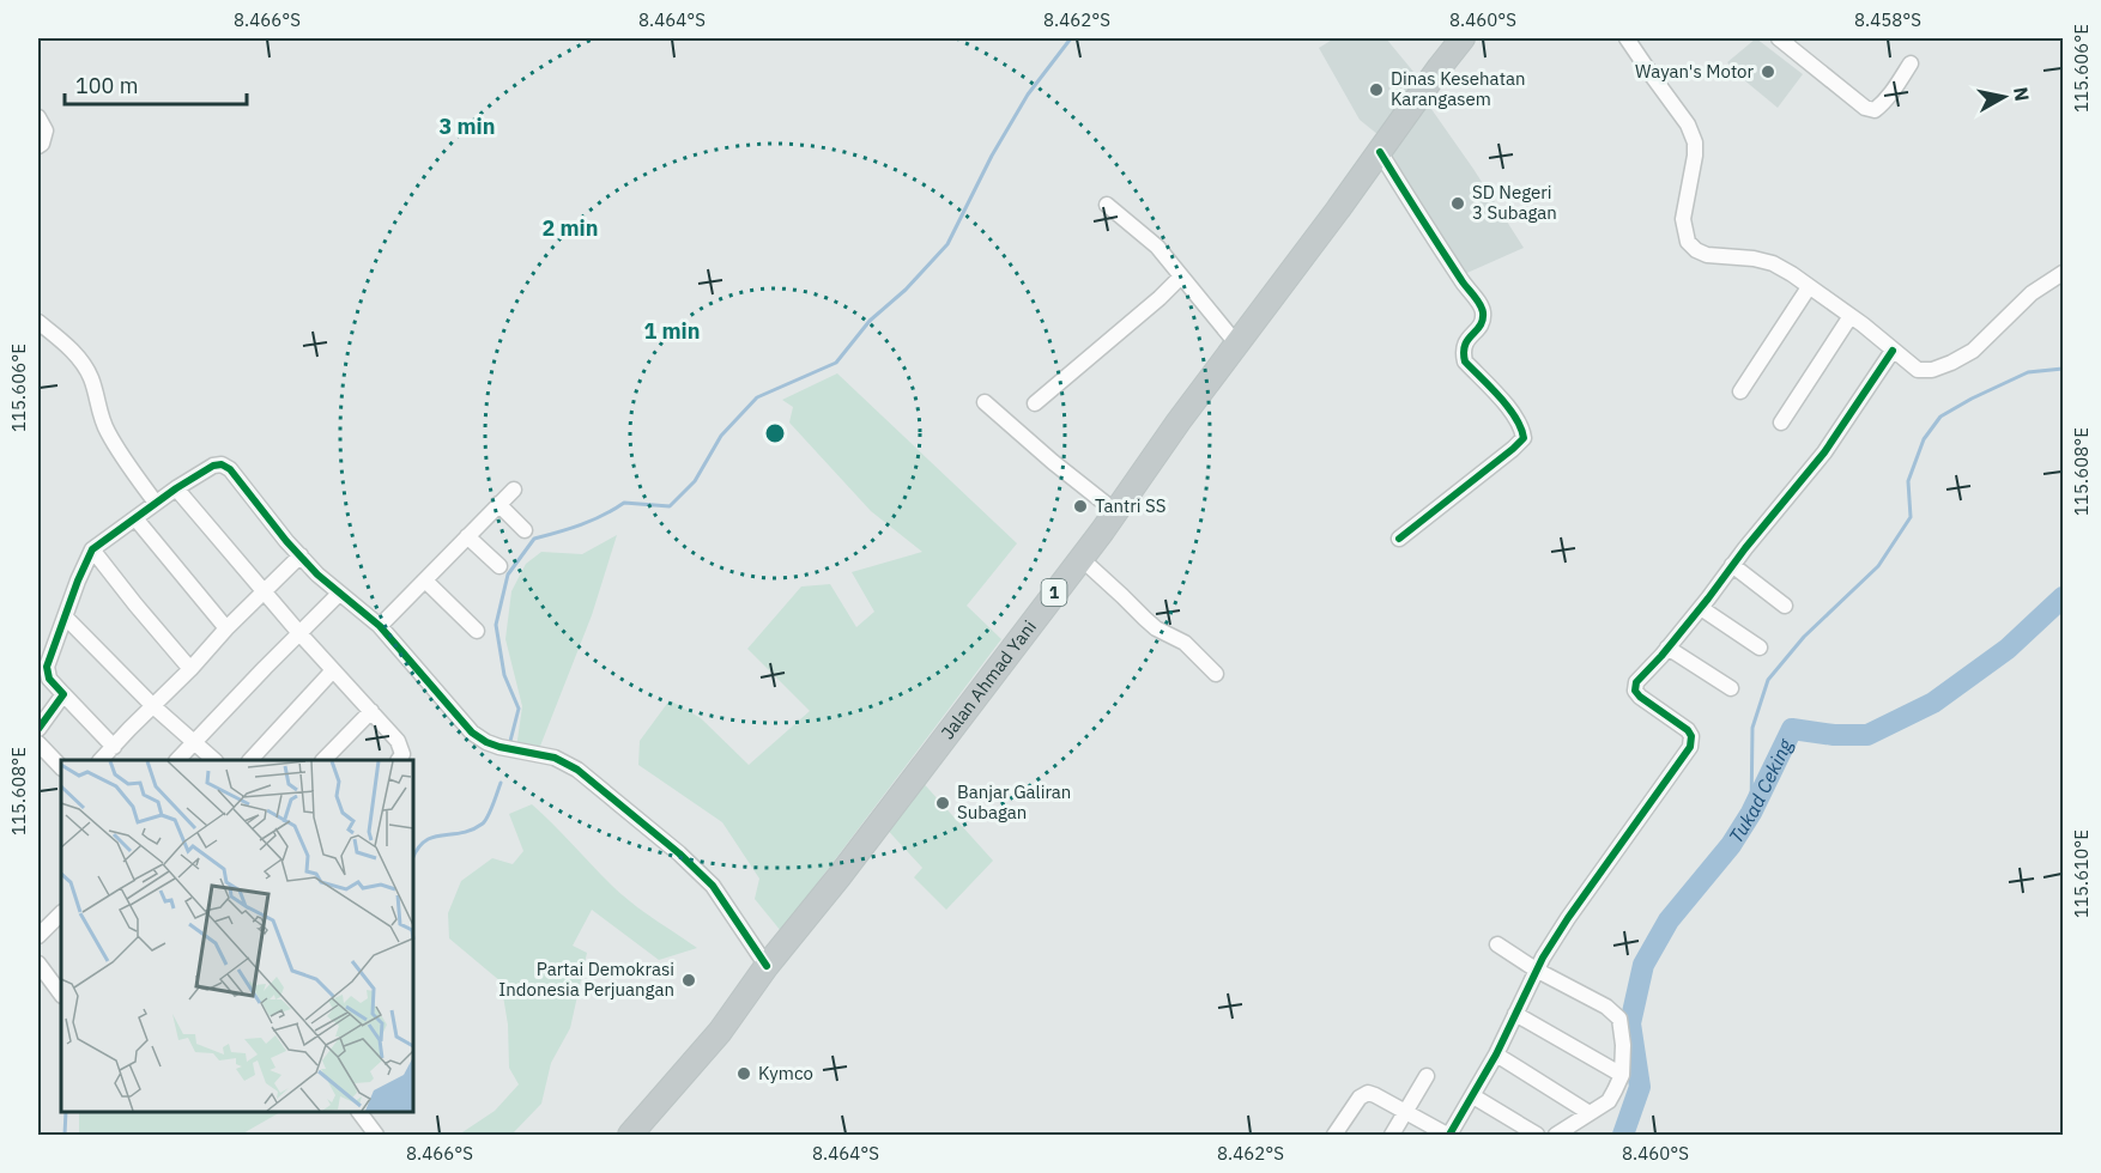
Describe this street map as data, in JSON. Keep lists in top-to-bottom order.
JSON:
{
  "streets": {
    "highway": ["1", "Jalan Ahmad Yani"]
  },
  "water": ["Tukad Ceking"],
  "places": [
    "Wayan's Motor",
    "Dinas Kesehatan Karangasem",
    "SD Negeri 3 Subagan",
    "Tantri SS",
    "Banjar Galiran Subagan",
    "Partai Demokrasi Indonesia Perjuangan",
    "Kymco"
  ],
  "scale_bar": "100 m",
  "north": "right",
  "coordinates": [
    "8.466°S",
    "8.464°S",
    "8.462°S",
    "8.460°S",
    "8.458°S",
    "115.606°E",
    "115.608°E",
    "115.610°E"
  ],
  "rings": ["3 min", "2 min", "1 min"]
}
